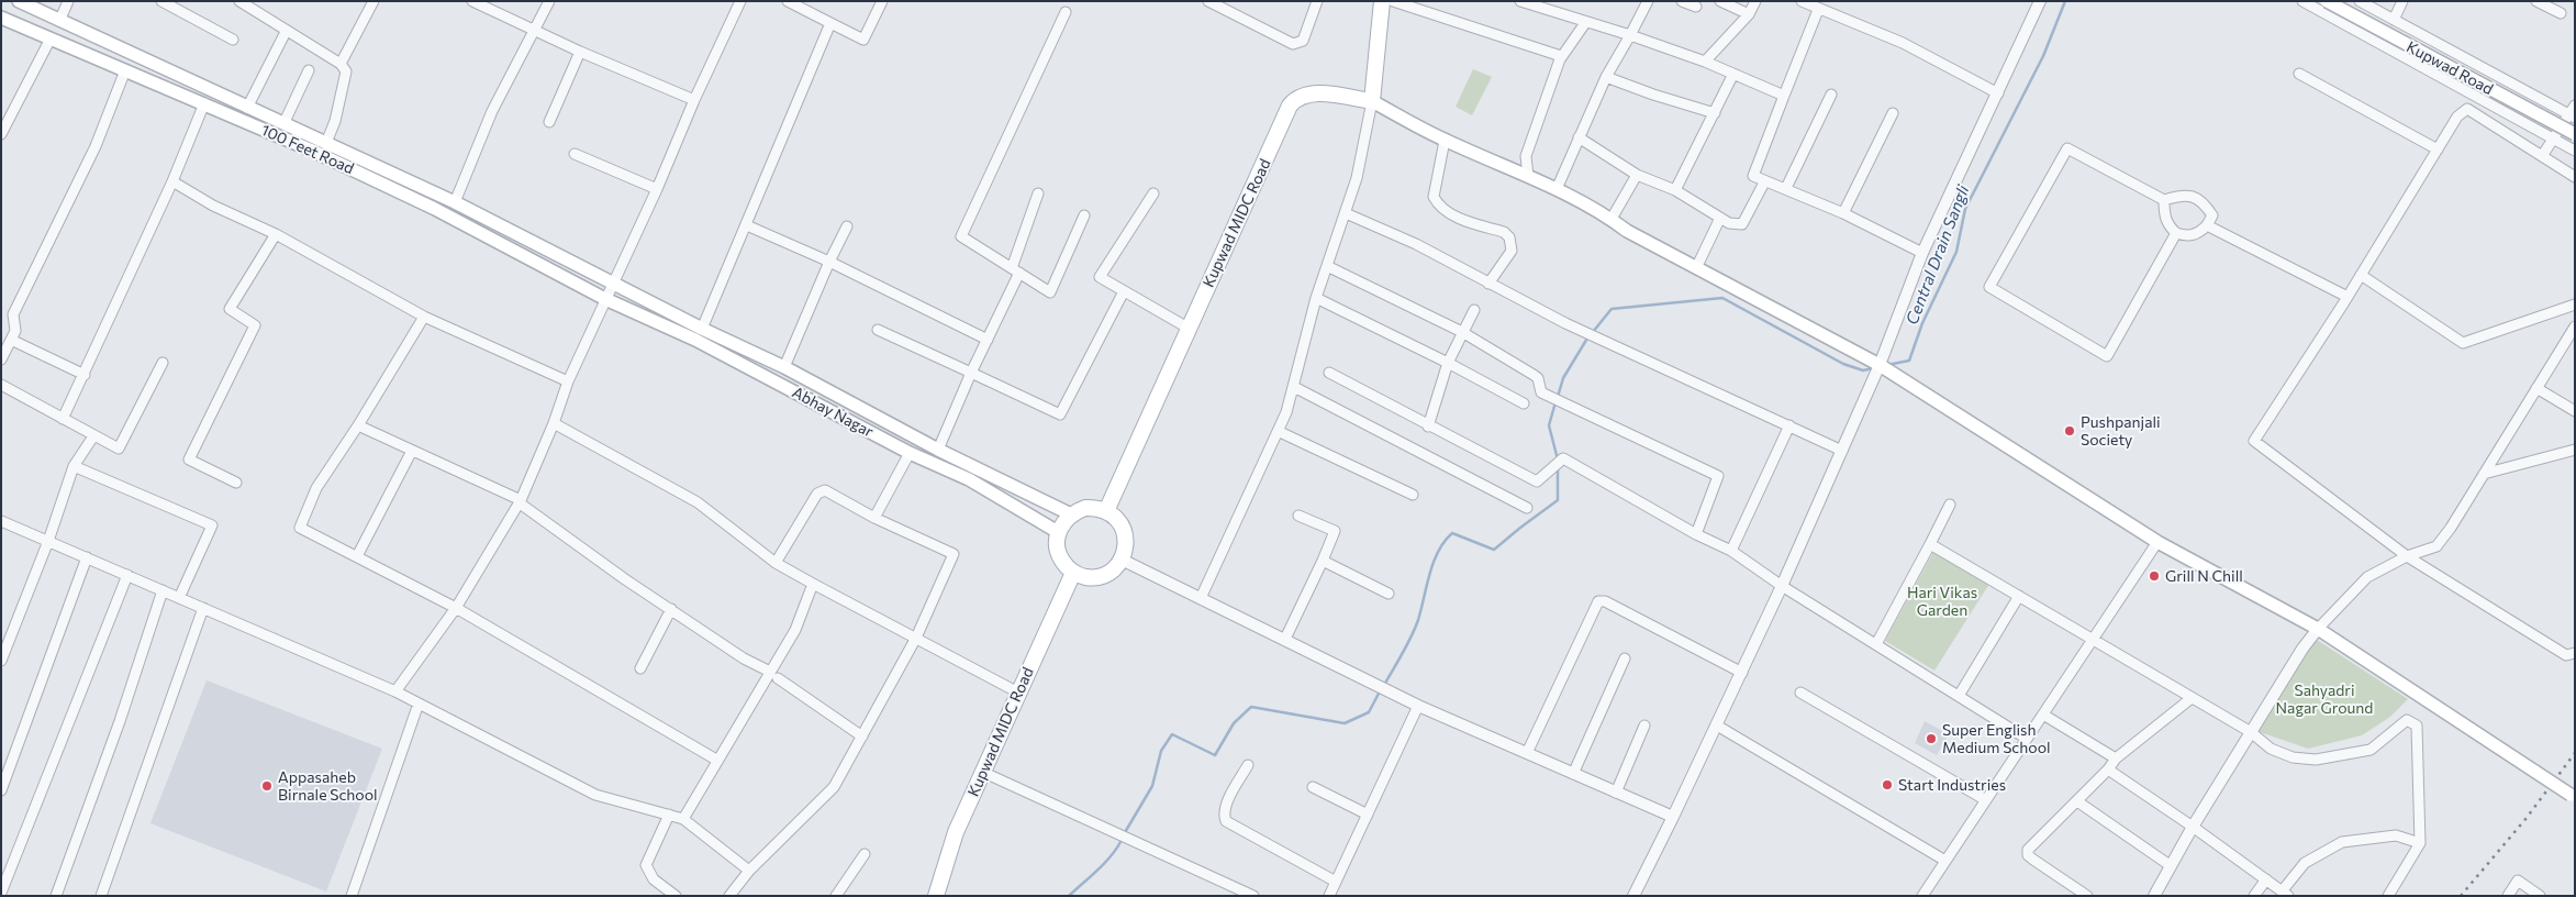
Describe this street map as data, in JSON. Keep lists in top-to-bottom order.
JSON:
{
  "streets": {
    "main road": [
      "Kupwad Road",
      "100 Feet Road",
      "Kupwad MIDC Road",
      "Abhay Nagar"
    ]
  },
  "crossings": [
    ["100 Feet Road", "Abhay Nagar"],
    ["Kupwad MIDC Road", "Abhay Nagar"]
  ],
  "water": ["Central Drain Sangli"],
  "parks": ["Hari Vikas Garden", "Sahyadri Nagar Ground"],
  "places": [
    "Pushpanjali Society",
    "Grill N Chill",
    "Super English Medium School",
    "Start Industries",
    "Appasaheb Birnale School"
  ]
}
